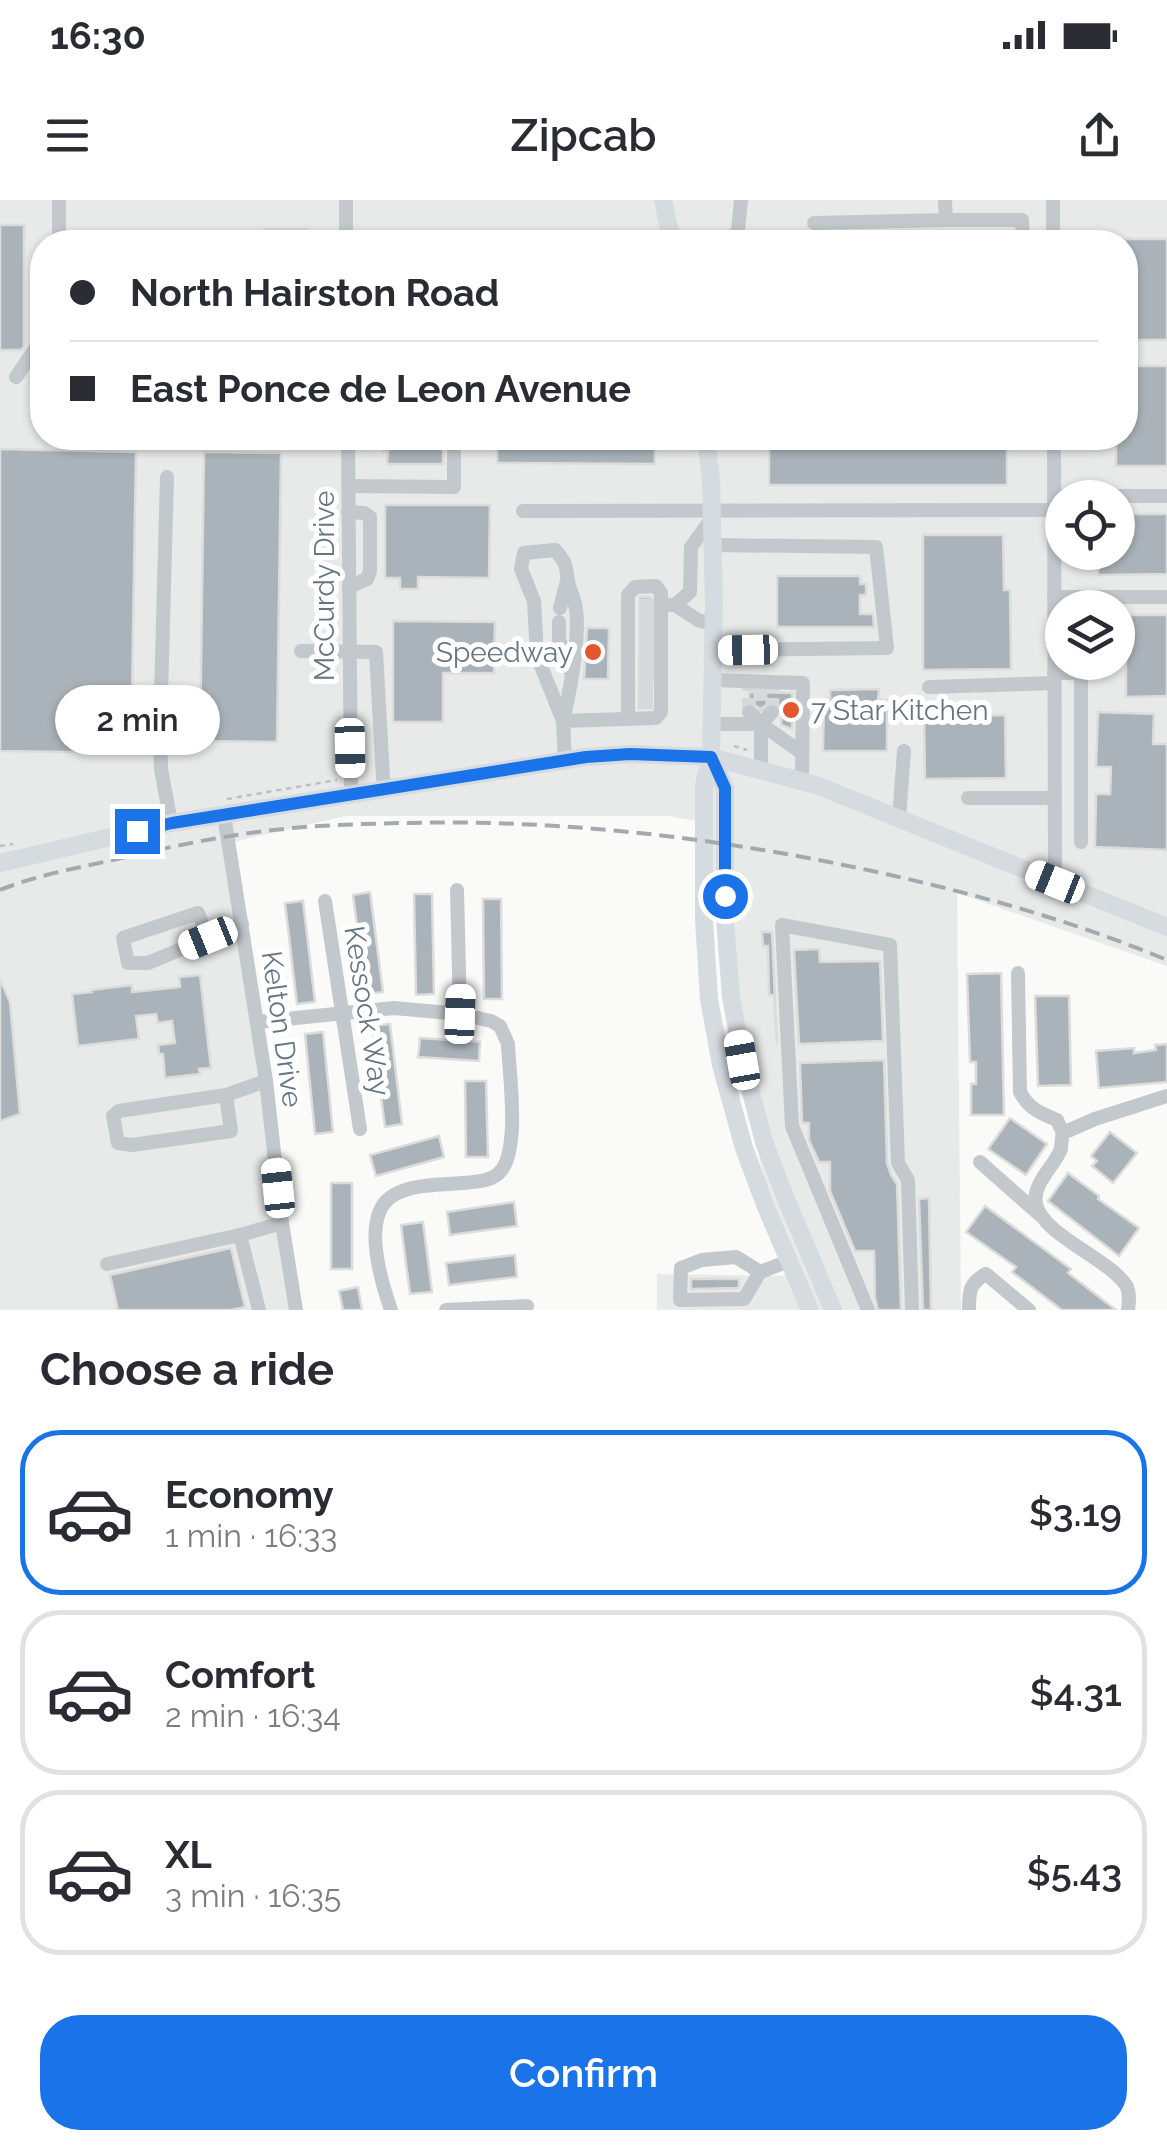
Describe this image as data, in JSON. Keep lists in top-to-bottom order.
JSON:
{
  "streets": {
    "street": ["McCurdy Drive", "Kessock Way", "Kelton Drive"]
  },
  "places": ["Speedway", "7 Star Kitchen"],
  "page": {
    "status": "16:30",
    "header": "Zipcab",
    "banner": ["North Hairston Road", "East Ponce de Leon Avenue"],
    "bubble": "2 min",
    "heading": "Choose a ride",
    "list": [
      {
        "name": "Economy",
        "note": "1 min · 16:33",
        "value": "$3.19"
      },
      {
        "name": "Comfort",
        "note": "2 min · 16:34",
        "value": "$4.31"
      },
      {
        "name": "XL",
        "note": "3 min · 16:35",
        "value": "$5.43"
      }
    ],
    "buttons": "Confirm"
  }
}
